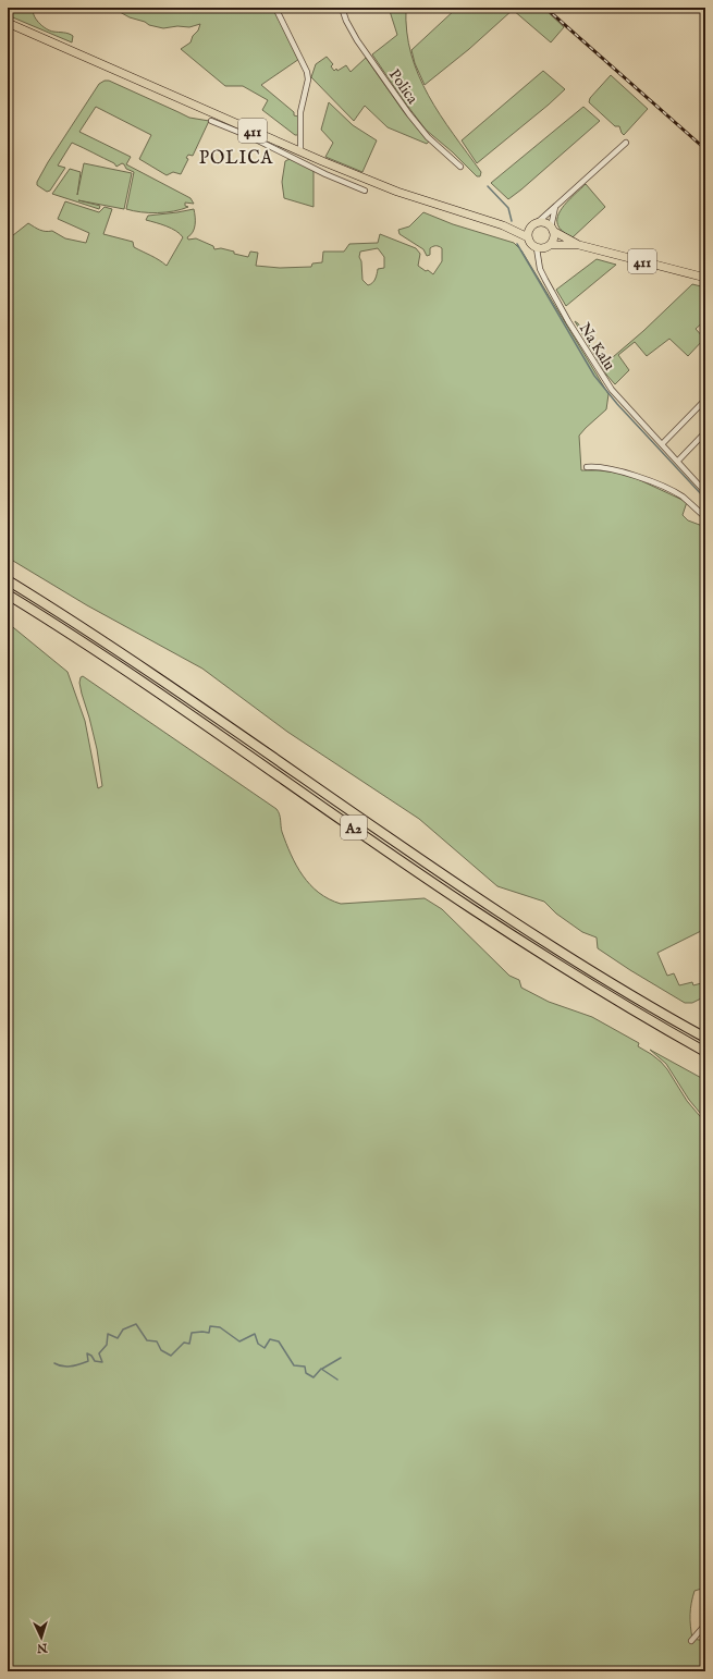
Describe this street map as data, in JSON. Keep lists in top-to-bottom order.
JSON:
{
  "streets": {
    "highway": ["A2"],
    "main road": ["411"],
    "street": ["Polica", "Na Kalu"]
  },
  "crossings": [
    ["411", "Na Kalu"]
  ],
  "districts": ["POLICA"],
  "north": "bottom"
}
